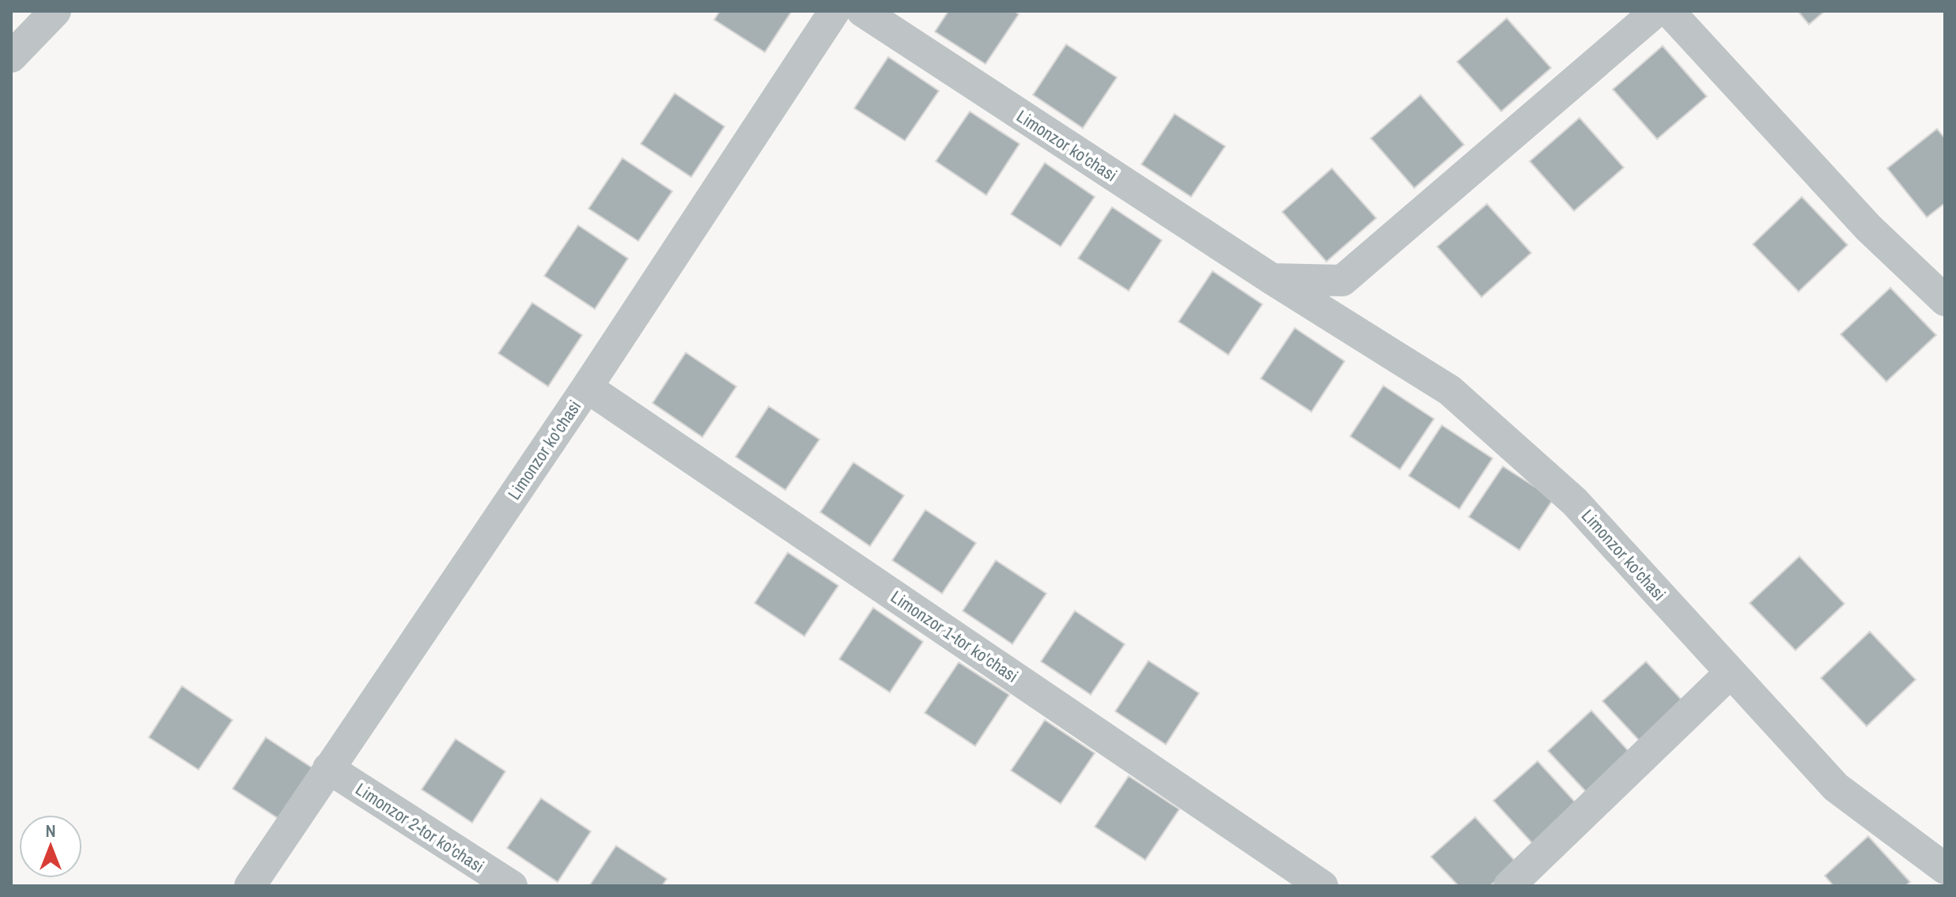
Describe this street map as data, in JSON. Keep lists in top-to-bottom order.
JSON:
{
  "streets": {
    "street": ["Limonzor ko'chasi", "Limonzor 1-tor ko'chasi", "Limonzor 2-tor ko'chasi"]
  },
  "crossings": [
    ["Limonzor ko'chasi", "Limonzor 1-tor ko'chasi"],
    ["Limonzor ko'chasi", "Limonzor 2-tor ko'chasi"]
  ],
  "north": "top"
}
